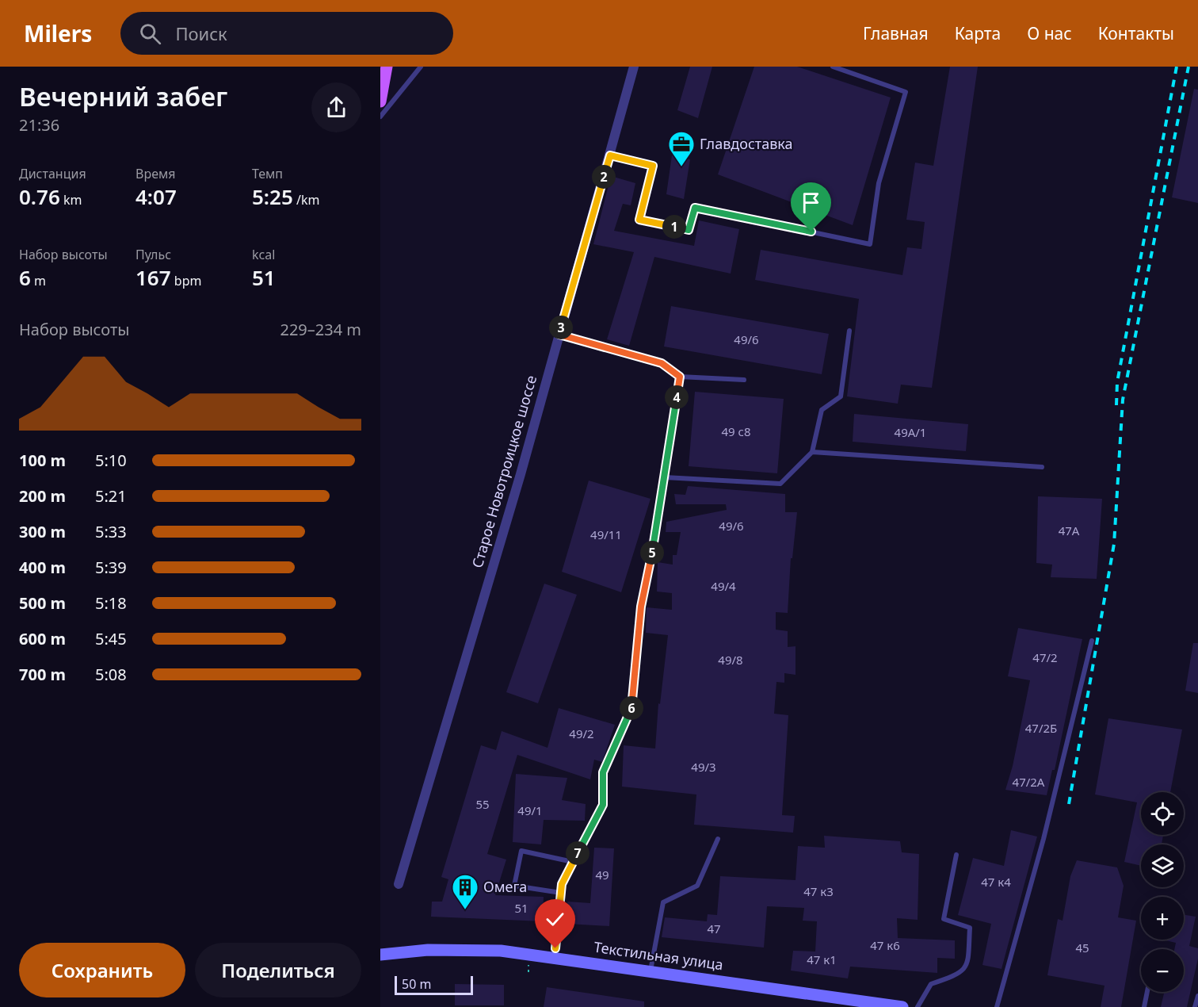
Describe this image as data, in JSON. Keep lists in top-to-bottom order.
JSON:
{
  "streets": {
    "main road": ["Текстильная улица"],
    "street": ["Старое Новотроицкое шоссе"]
  },
  "places": {
    "office": ["Главдоставка"],
    "building": ["Омега"]
  },
  "house_numbers": [
    "49/6",
    "49 с8",
    "49А/1",
    "49/6",
    "47А",
    "49/11",
    "49/4",
    "47/2",
    "49/8",
    "47/2Б",
    "49/2",
    "49/3",
    "47/2А",
    "55",
    "49/1",
    "49",
    "47 к4",
    "47 к3",
    "51",
    "47",
    "47 к6",
    "45",
    "47 к1"
  ],
  "scale_bar": "50 m",
  "page": {
    "header": "Milers",
    "search": "Поиск",
    "nav": [
      "Главная",
      "Карта",
      "О нас",
      "Контакты"
    ],
    "heading": ["Вечерний забег", "21:36"],
    "stats": [
      ["Дистанция", "0.76 km"],
      ["Время", "4:07"],
      ["Темп", "5:25 /km"],
      ["Набор высоты", "6 m"],
      ["Пульс", "167 bpm"],
      ["kcal", "51"]
    ],
    "pins": [
      "2",
      "1",
      "3",
      "4",
      "5",
      "6",
      "7"
    ],
    "chart": ["Набор высоты", "229–234 m"],
    "list": [
      {
        "name": "100 m",
        "note": "5:10"
      },
      {
        "name": "200 m",
        "note": "5:21"
      },
      {
        "name": "300 m",
        "note": "5:33"
      },
      {
        "name": "400 m",
        "note": "5:39"
      },
      {
        "name": "500 m",
        "note": "5:18"
      },
      {
        "name": "600 m",
        "note": "5:45"
      },
      {
        "name": "700 m",
        "note": "5:08"
      }
    ],
    "map_buttons": ["+", "−"],
    "buttons": ["Сохранить", "Поделиться"],
    "scale": "50 m"
  }
}
